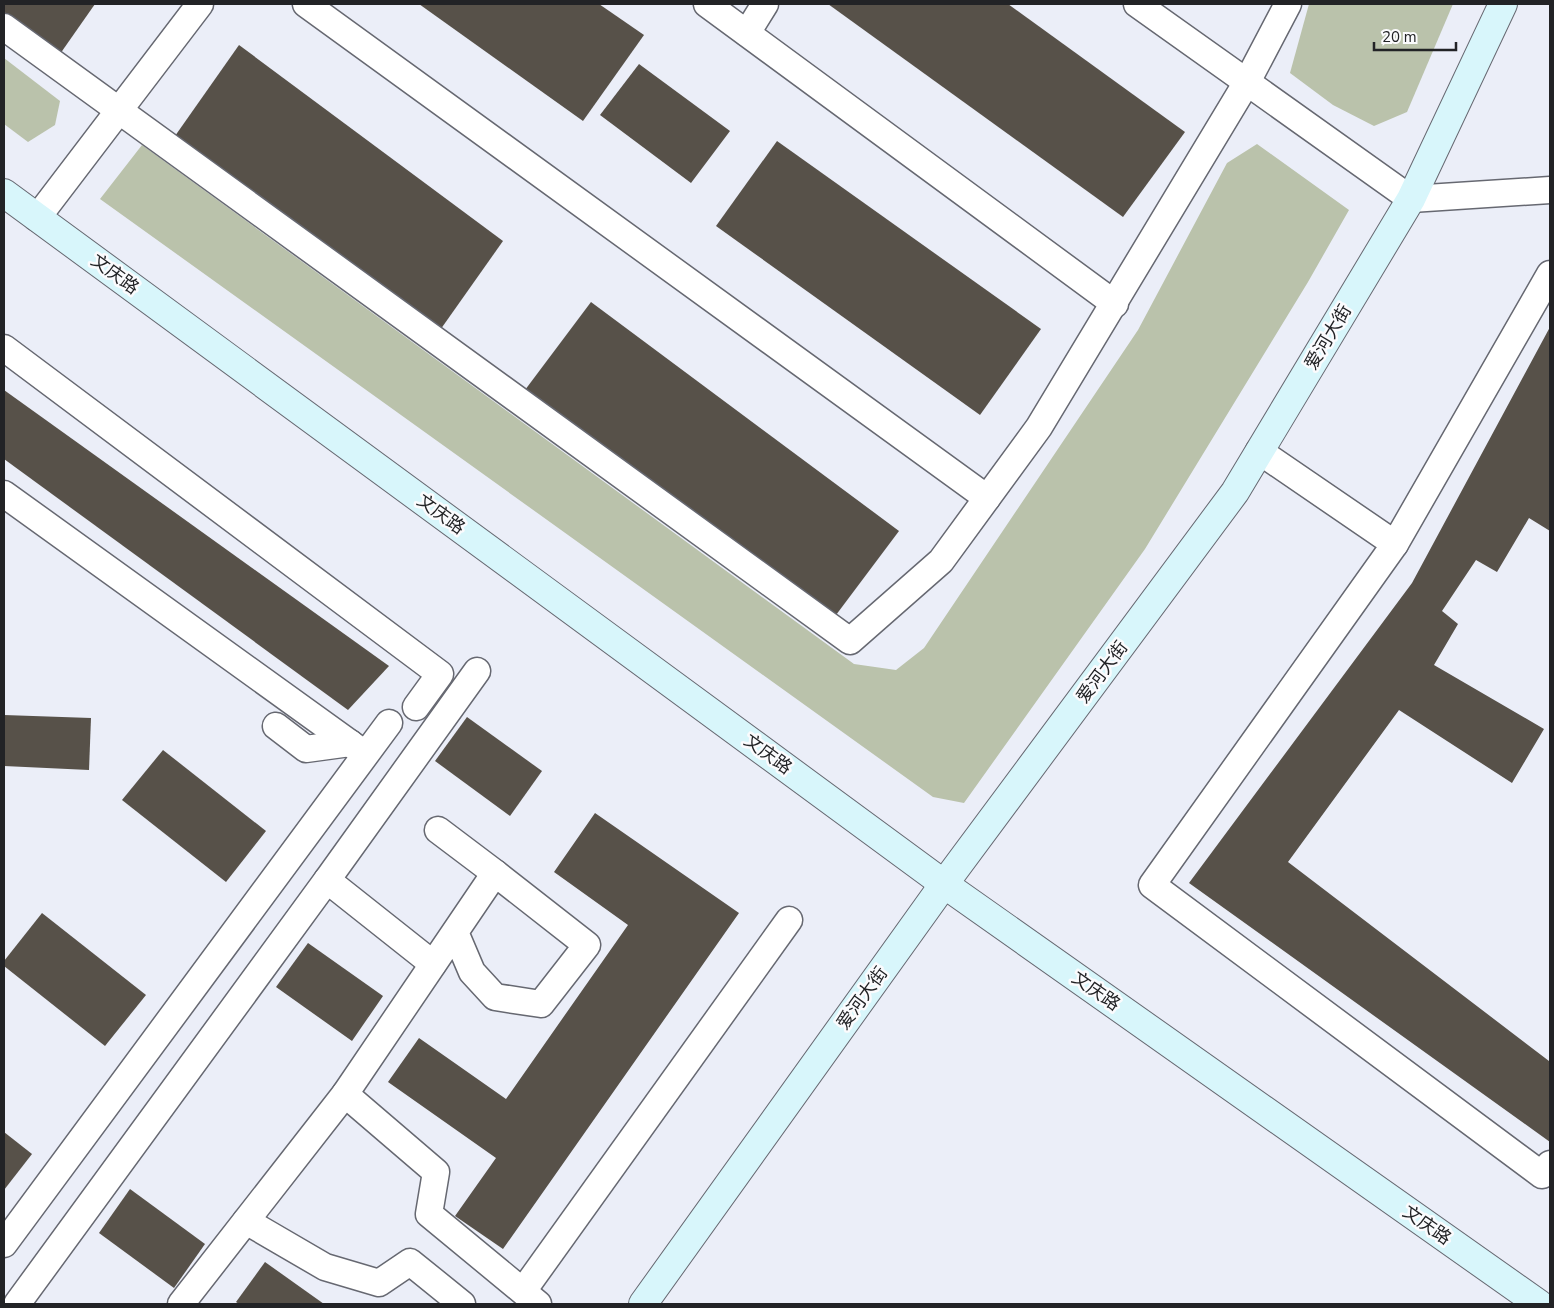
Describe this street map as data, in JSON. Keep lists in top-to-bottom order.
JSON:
{
  "streets": {
    "street": ["文庆路", "爱河大街"]
  },
  "crossings": [
    ["文庆路", "爱河大街"]
  ],
  "scale_bar": "20 m"
}
